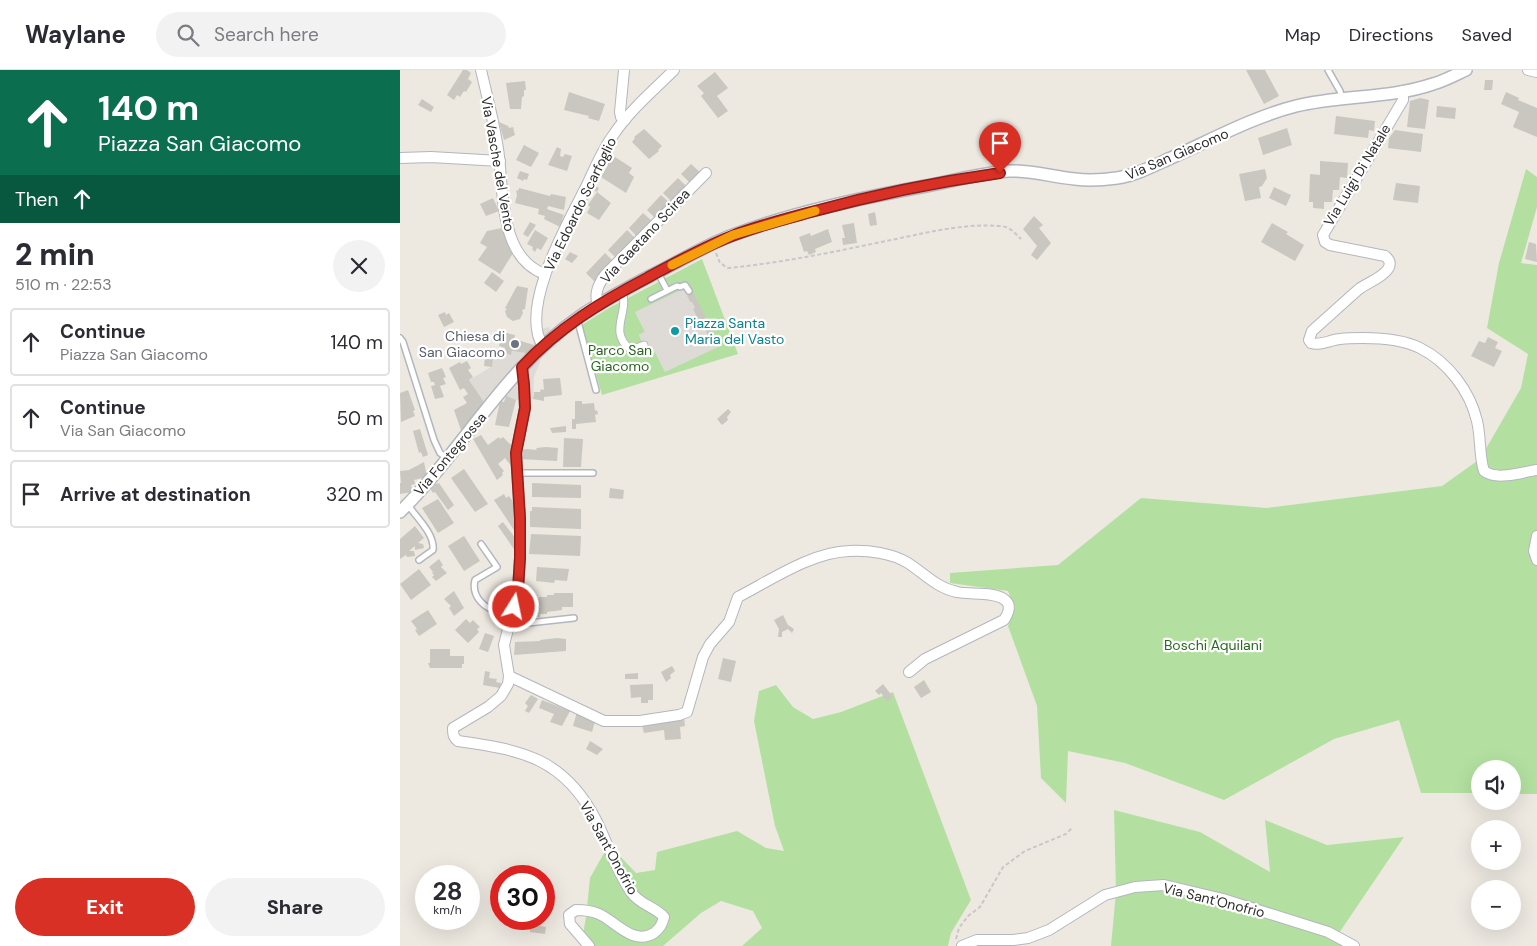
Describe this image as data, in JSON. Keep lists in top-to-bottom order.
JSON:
{
  "streets": {
    "street": [
      "Via San Giacomo",
      "Via Vasche del Vento",
      "Via Luigi Di Natale",
      "Via Edoardo Scarfoglio",
      "Via Gaetano Scirea",
      "Via Fontegrossa",
      "Via Sant'Onofrio"
    ]
  },
  "crossings": [
    ["Via San Giacomo", "Via Luigi Di Natale"],
    ["Via San Giacomo", "Via Edoardo Scarfoglio"],
    ["Via San Giacomo", "Via Gaetano Scirea"],
    ["Via San Giacomo", "Via Fontegrossa"],
    ["Via Vasche del Vento", "Via Edoardo Scarfoglio"]
  ],
  "parks": ["Parco San Giacomo", "Boschi Aquilani"],
  "places": ["Piazza Santa Maria del Vasto", "Chiesa di San Giacomo"],
  "page": {
    "header": "Waylane",
    "search": "Search here",
    "nav": ["Map", "Directions", "Saved"],
    "turn": ["140 m", "Piazza San Giacomo"],
    "then": "Then",
    "heading": ["2 min", "510 m · 22:53"],
    "list": [
      {
        "name": "Continue",
        "note": "Piazza San Giacomo",
        "value": "140 m"
      },
      {
        "name": "Continue",
        "note": "Via San Giacomo",
        "value": "50 m"
      },
      {
        "name": "Arrive at destination",
        "value": "320 m"
      }
    ],
    "map_buttons": ["+", "−"],
    "speed": "28 km/h",
    "limit": "30",
    "buttons": ["Exit", "Share"]
  }
}
